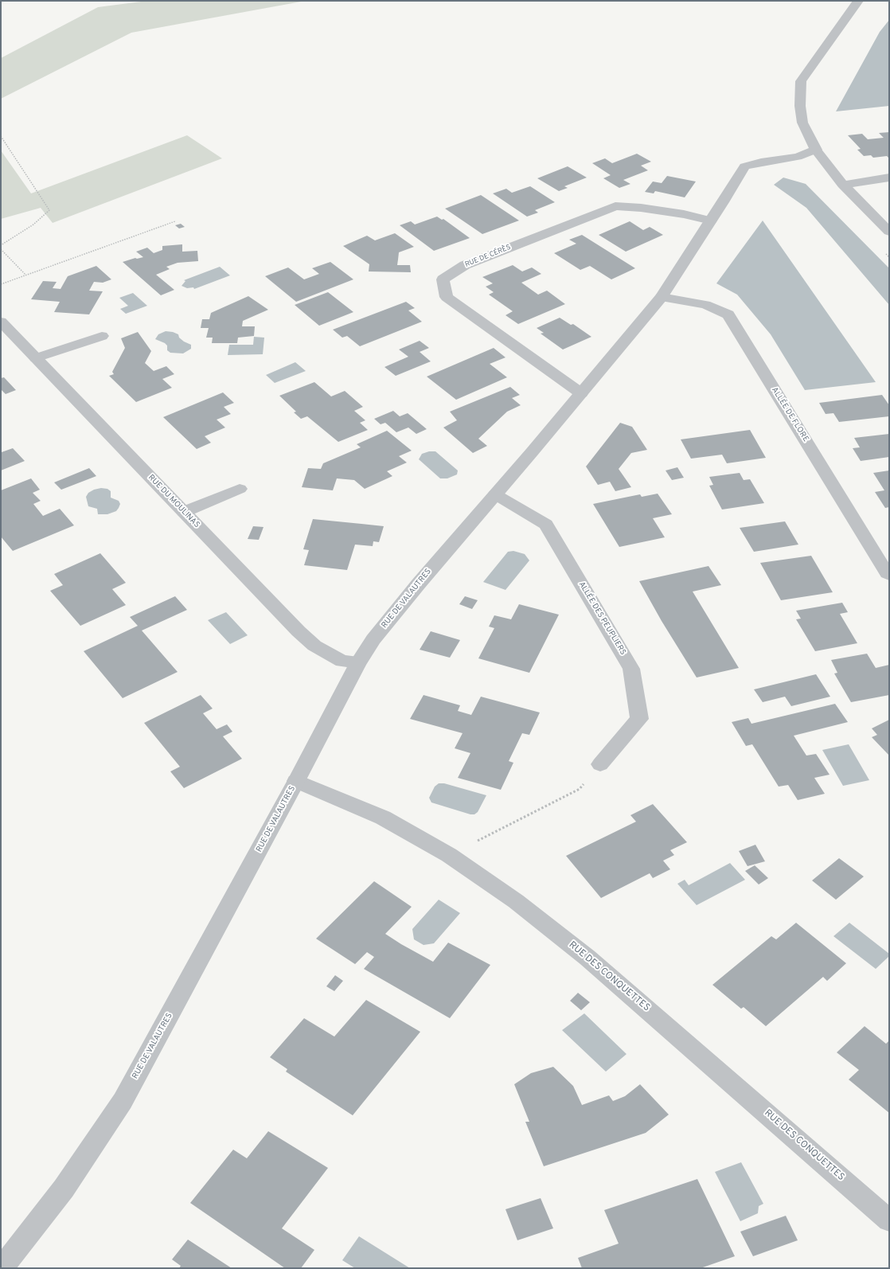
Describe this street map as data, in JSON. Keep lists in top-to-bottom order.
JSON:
{
  "streets": {
    "street": [
      "RUE DE CÉRÈS",
      "ALLÉE DE FLORE",
      "RUE DU MOULINAS",
      "RUE DE VALAUTRES",
      "ALLÉE DES PEUPLIERS",
      "RUE DES CONQUETTES"
    ]
  },
  "crossings": [
    ["RUE DE CÉRÈS", "RUE DE VALAUTRES"],
    ["ALLÉE DE FLORE", "RUE DE VALAUTRES"],
    ["RUE DU MOULINAS", "RUE DE VALAUTRES"],
    ["RUE DE VALAUTRES", "ALLÉE DES PEUPLIERS"],
    ["RUE DE VALAUTRES", "RUE DES CONQUETTES"]
  ]
}
